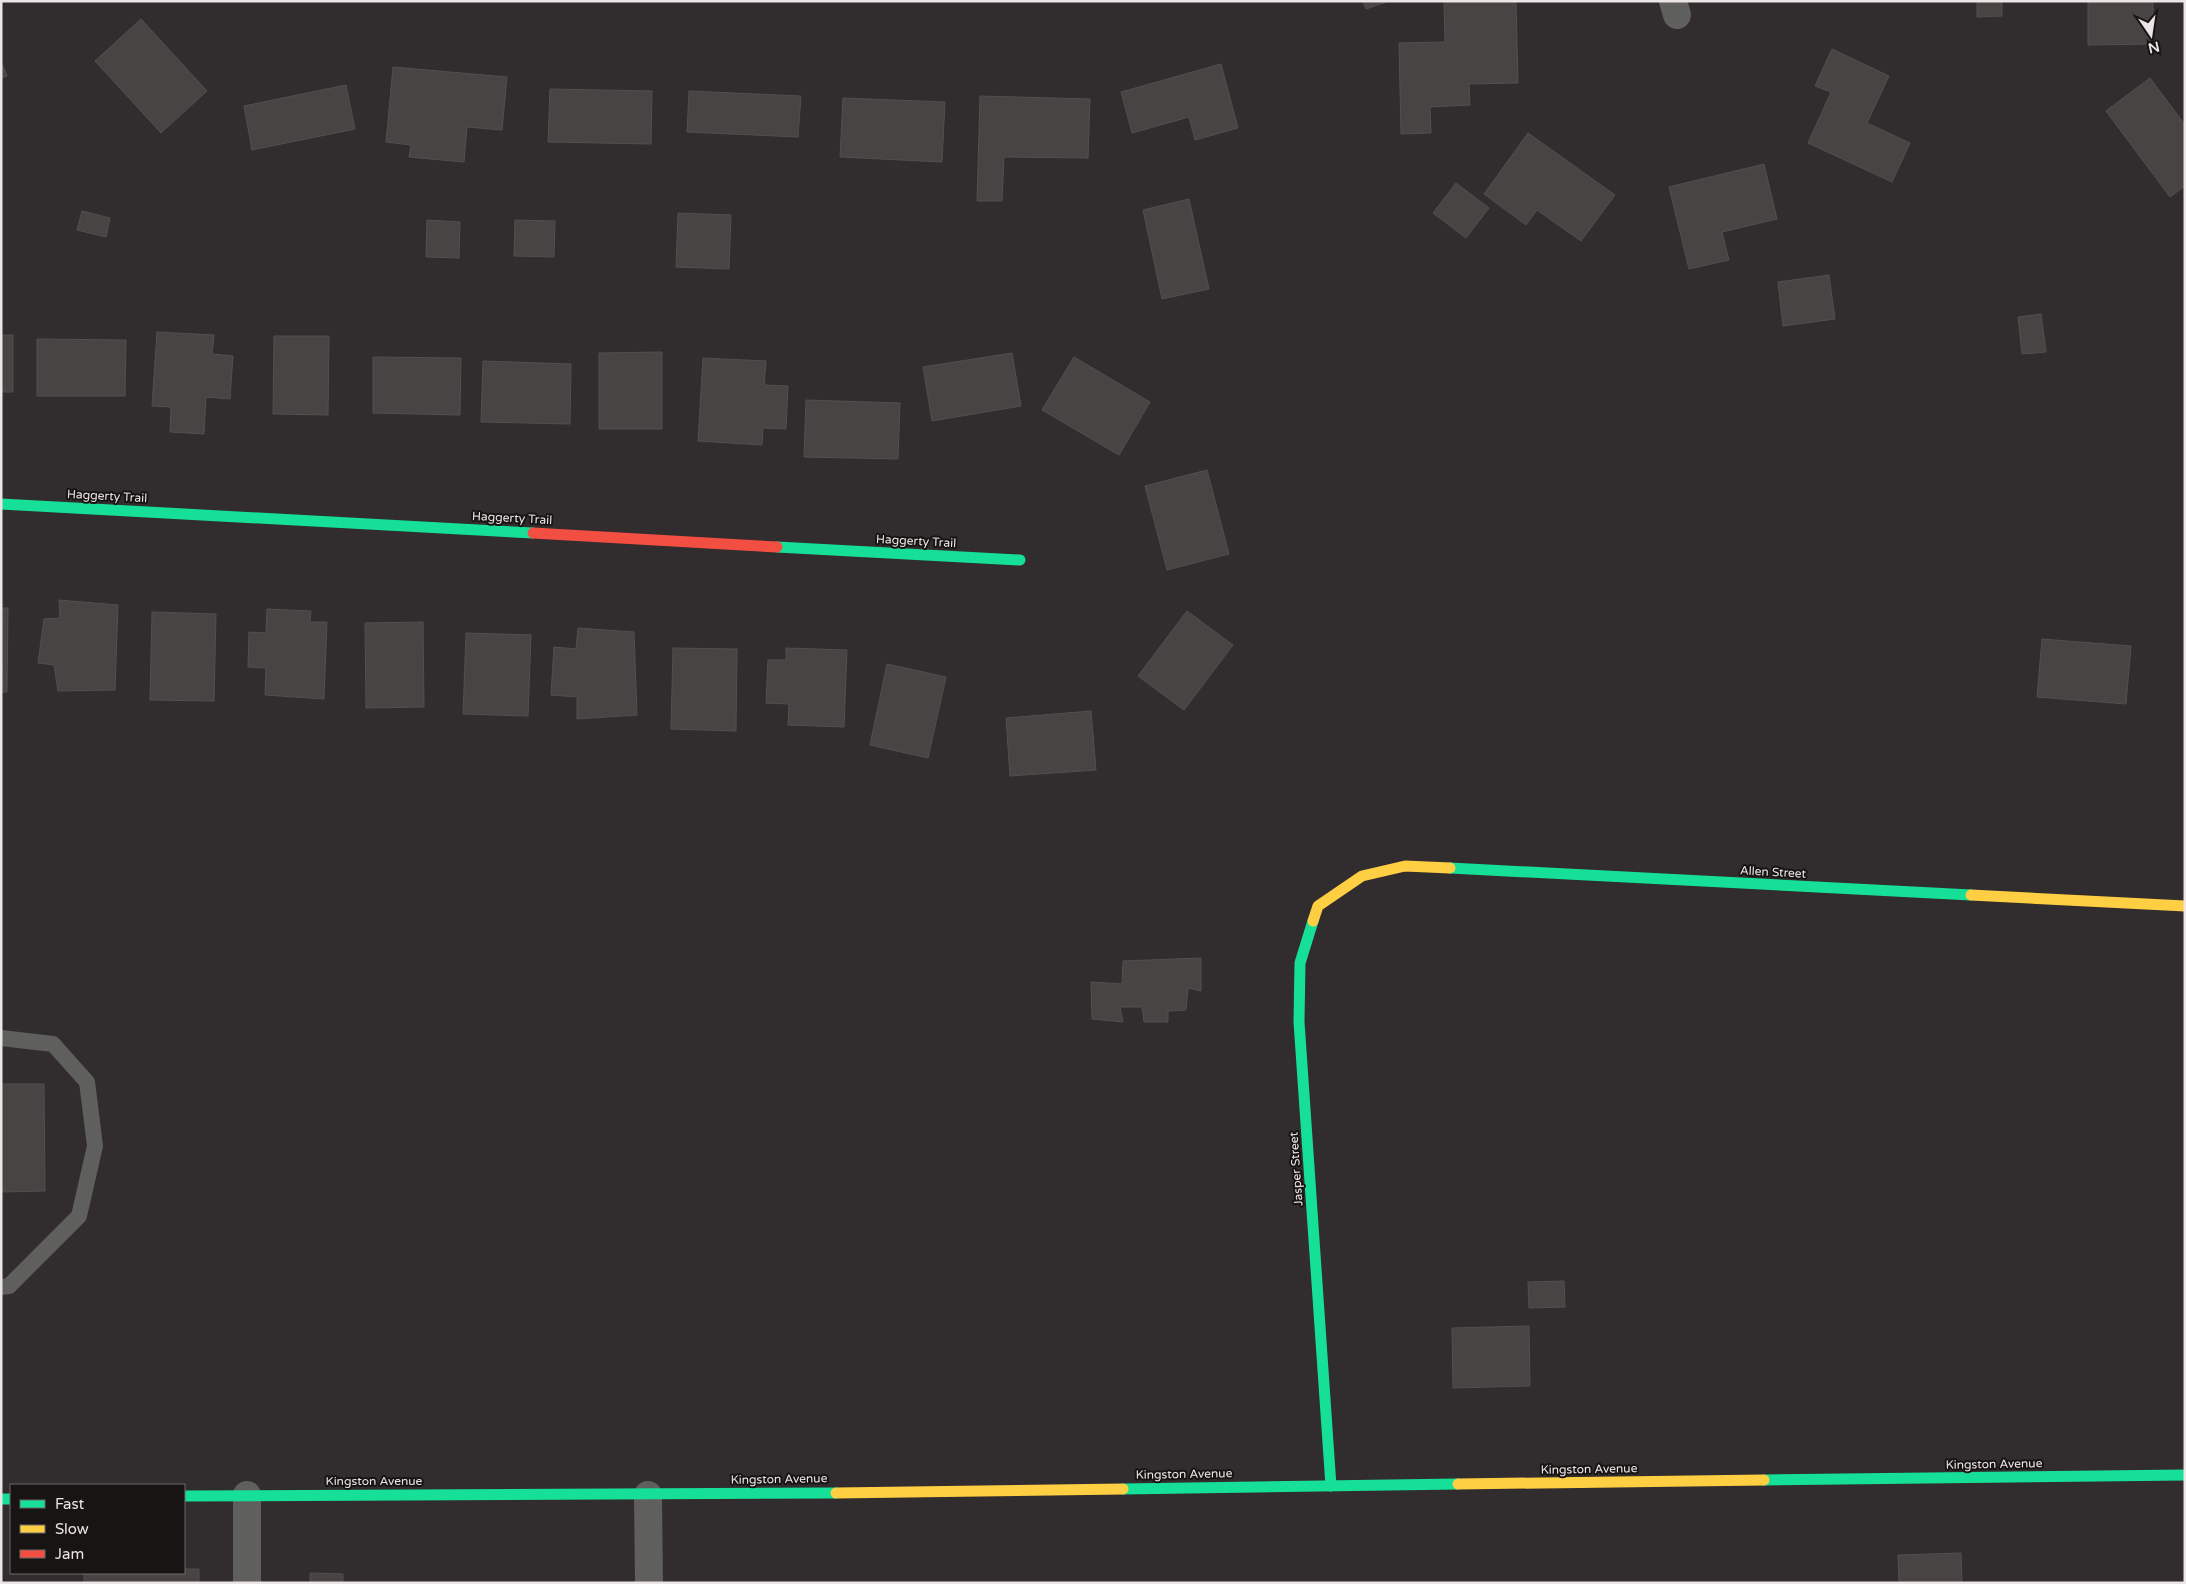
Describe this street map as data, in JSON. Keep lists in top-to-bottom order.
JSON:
{
  "streets": {
    "street": [
      "Haggerty Trail",
      "Allen Street",
      "Jasper Street",
      "Kingston Avenue"
    ]
  },
  "crossings": [
    ["Allen Street", "Jasper Street"],
    ["Jasper Street", "Kingston Avenue"]
  ],
  "legend": ["Fast", "Slow", "Jam"],
  "north": "bottom"
}
